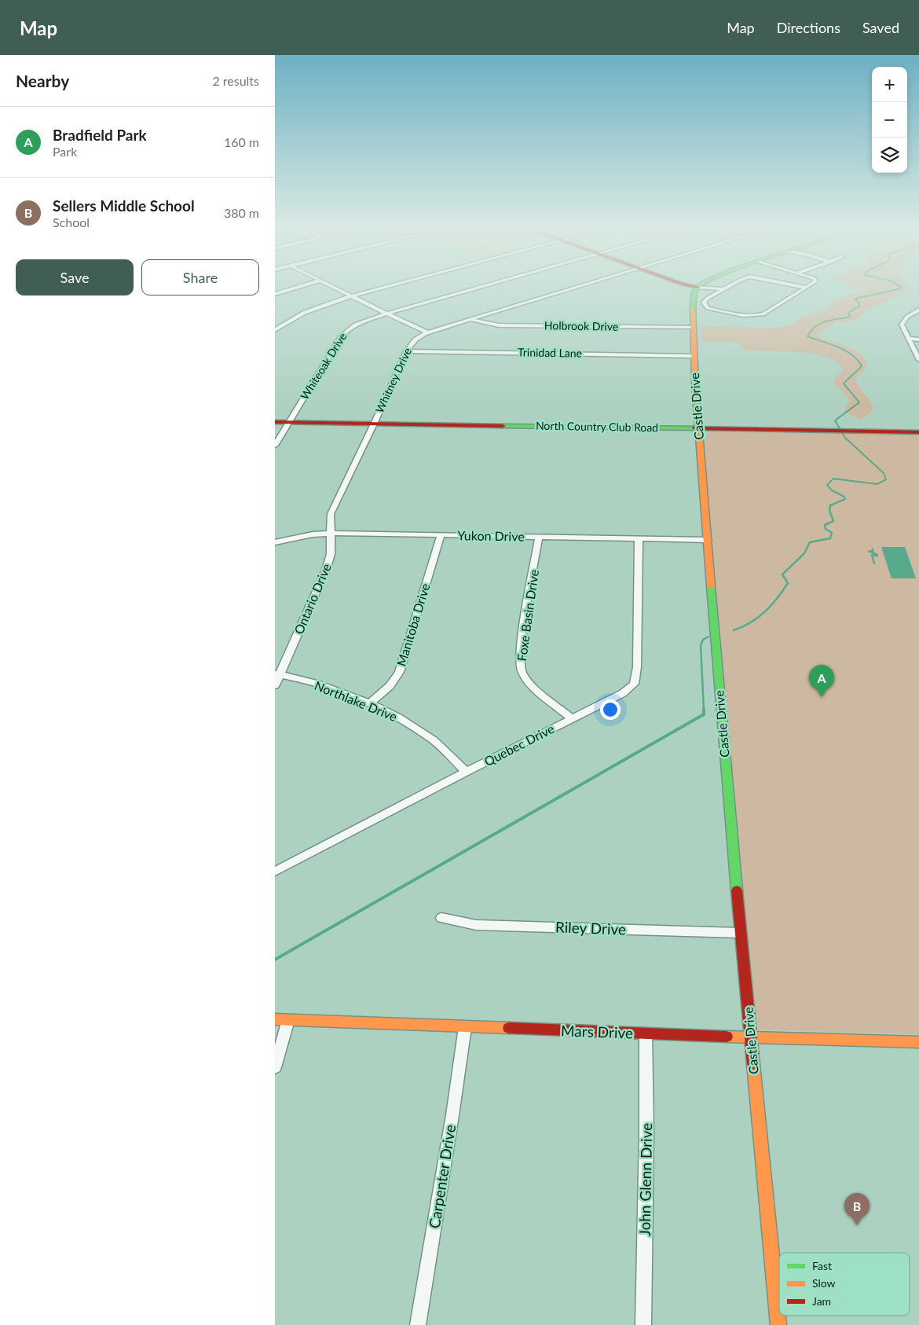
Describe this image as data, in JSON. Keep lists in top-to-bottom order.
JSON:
{
  "streets": {
    "main road": ["Castle Drive", "North Country Club Road", "Mars Drive"],
    "street": [
      "Holbrook Drive",
      "Trinidad Lane",
      "Whiteoak Drive",
      "Whitney Drive",
      "Yukon Drive",
      "Ontario Drive",
      "Foxe Basin Drive",
      "Manitoba Drive",
      "Northlake Drive",
      "Quebec Drive",
      "Riley Drive",
      "Carpenter Drive",
      "John Glenn Drive"
    ]
  },
  "crossings": [
    ["Holbrook Drive", "Whitney Drive"],
    ["Holbrook Drive", "Castle Drive"],
    ["Trinidad Lane", "Whitney Drive"],
    ["Trinidad Lane", "Castle Drive"],
    ["Whiteoak Drive", "North Country Club Road"],
    ["Whitney Drive", "North Country Club Road"],
    ["Whitney Drive", "Ontario Drive"],
    ["Castle Drive", "North Country Club Road"],
    ["Castle Drive", "Yukon Drive"],
    ["Castle Drive", "Riley Drive"],
    ["Castle Drive", "Mars Drive"],
    ["North Country Club Road", "Ontario Drive"],
    ["Yukon Drive", "Ontario Drive"],
    ["Yukon Drive", "Foxe Basin Drive"],
    ["Yukon Drive", "Manitoba Drive"],
    ["Yukon Drive", "Quebec Drive"],
    ["Ontario Drive", "Northlake Drive"],
    ["Foxe Basin Drive", "Quebec Drive"],
    ["Manitoba Drive", "Northlake Drive"],
    ["Northlake Drive", "Quebec Drive"],
    ["Mars Drive", "Carpenter Drive"],
    ["Mars Drive", "John Glenn Drive"]
  ],
  "legend": ["Fast", "Slow", "Jam"],
  "page": {
    "header": "Map",
    "nav": ["Map", "Directions", "Saved"],
    "heading": ["Nearby", "2 results"],
    "map_buttons": ["+", "−"],
    "list": [
      {
        "mark": "A",
        "name": "Bradfield Park",
        "note": "Park",
        "value": "160 m"
      },
      {
        "mark": "B",
        "name": "Sellers Middle School",
        "note": "School",
        "value": "380 m"
      }
    ],
    "buttons": ["Save", "Share"],
    "pins": ["A", "B"]
  }
}
